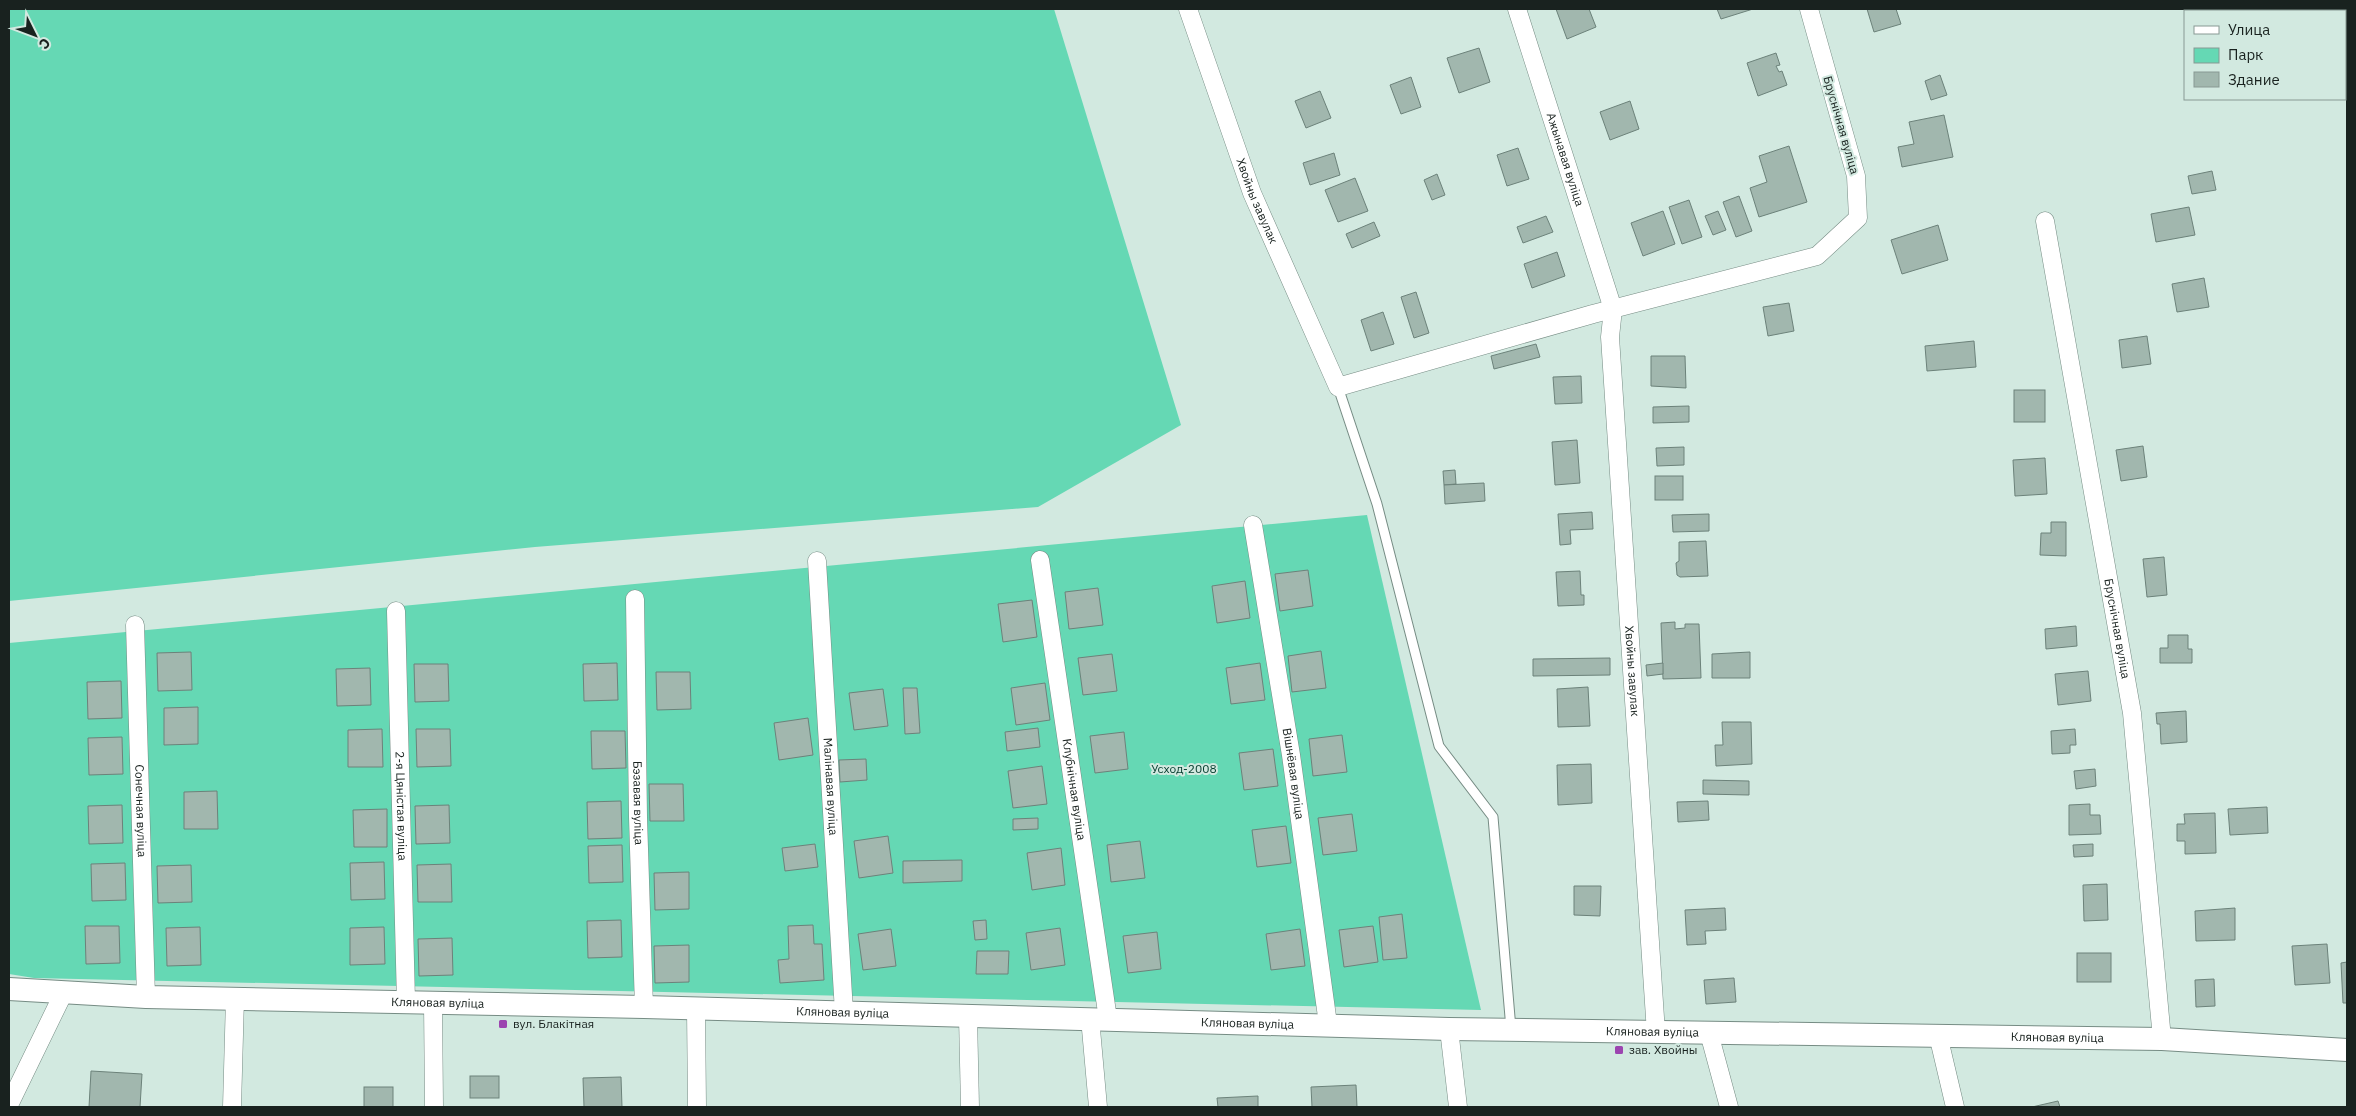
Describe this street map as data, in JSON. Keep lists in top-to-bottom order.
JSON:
{
  "streets": {
    "street": [
      "Бруснічная вуліца",
      "Ажынавая вуліца",
      "Хвойны завулак",
      "Вішнёвая вуліца",
      "Малінавая вуліца",
      "Клубнічная вуліца",
      "Бэзавая вуліца",
      "2-я Цяністая вуліца",
      "Сонечная вуліца",
      "Кляновая вуліца"
    ]
  },
  "crossings": [
    ["Бруснічная вуліца", "Ажынавая вуліца"],
    ["Бруснічная вуліца", "Хвойны завулак"],
    ["Бруснічная вуліца", "Кляновая вуліца"],
    ["Ажынавая вуліца", "Хвойны завулак"],
    ["Хвойны завулак", "Кляновая вуліца"],
    ["Вішнёвая вуліца", "Кляновая вуліца"],
    ["Малінавая вуліца", "Кляновая вуліца"],
    ["Клубнічная вуліца", "Кляновая вуліца"],
    ["Бэзавая вуліца", "Кляновая вуліца"],
    ["2-я Цяністая вуліца", "Кляновая вуліца"],
    ["Сонечная вуліца", "Кляновая вуліца"]
  ],
  "parks": ["Усход-2008"],
  "places": {
    "transit": ["вул. Блакітная", "зав. Хвойны"]
  },
  "legend": ["Улица", "Парк", "Здание"],
  "north": "bottom right"
}
